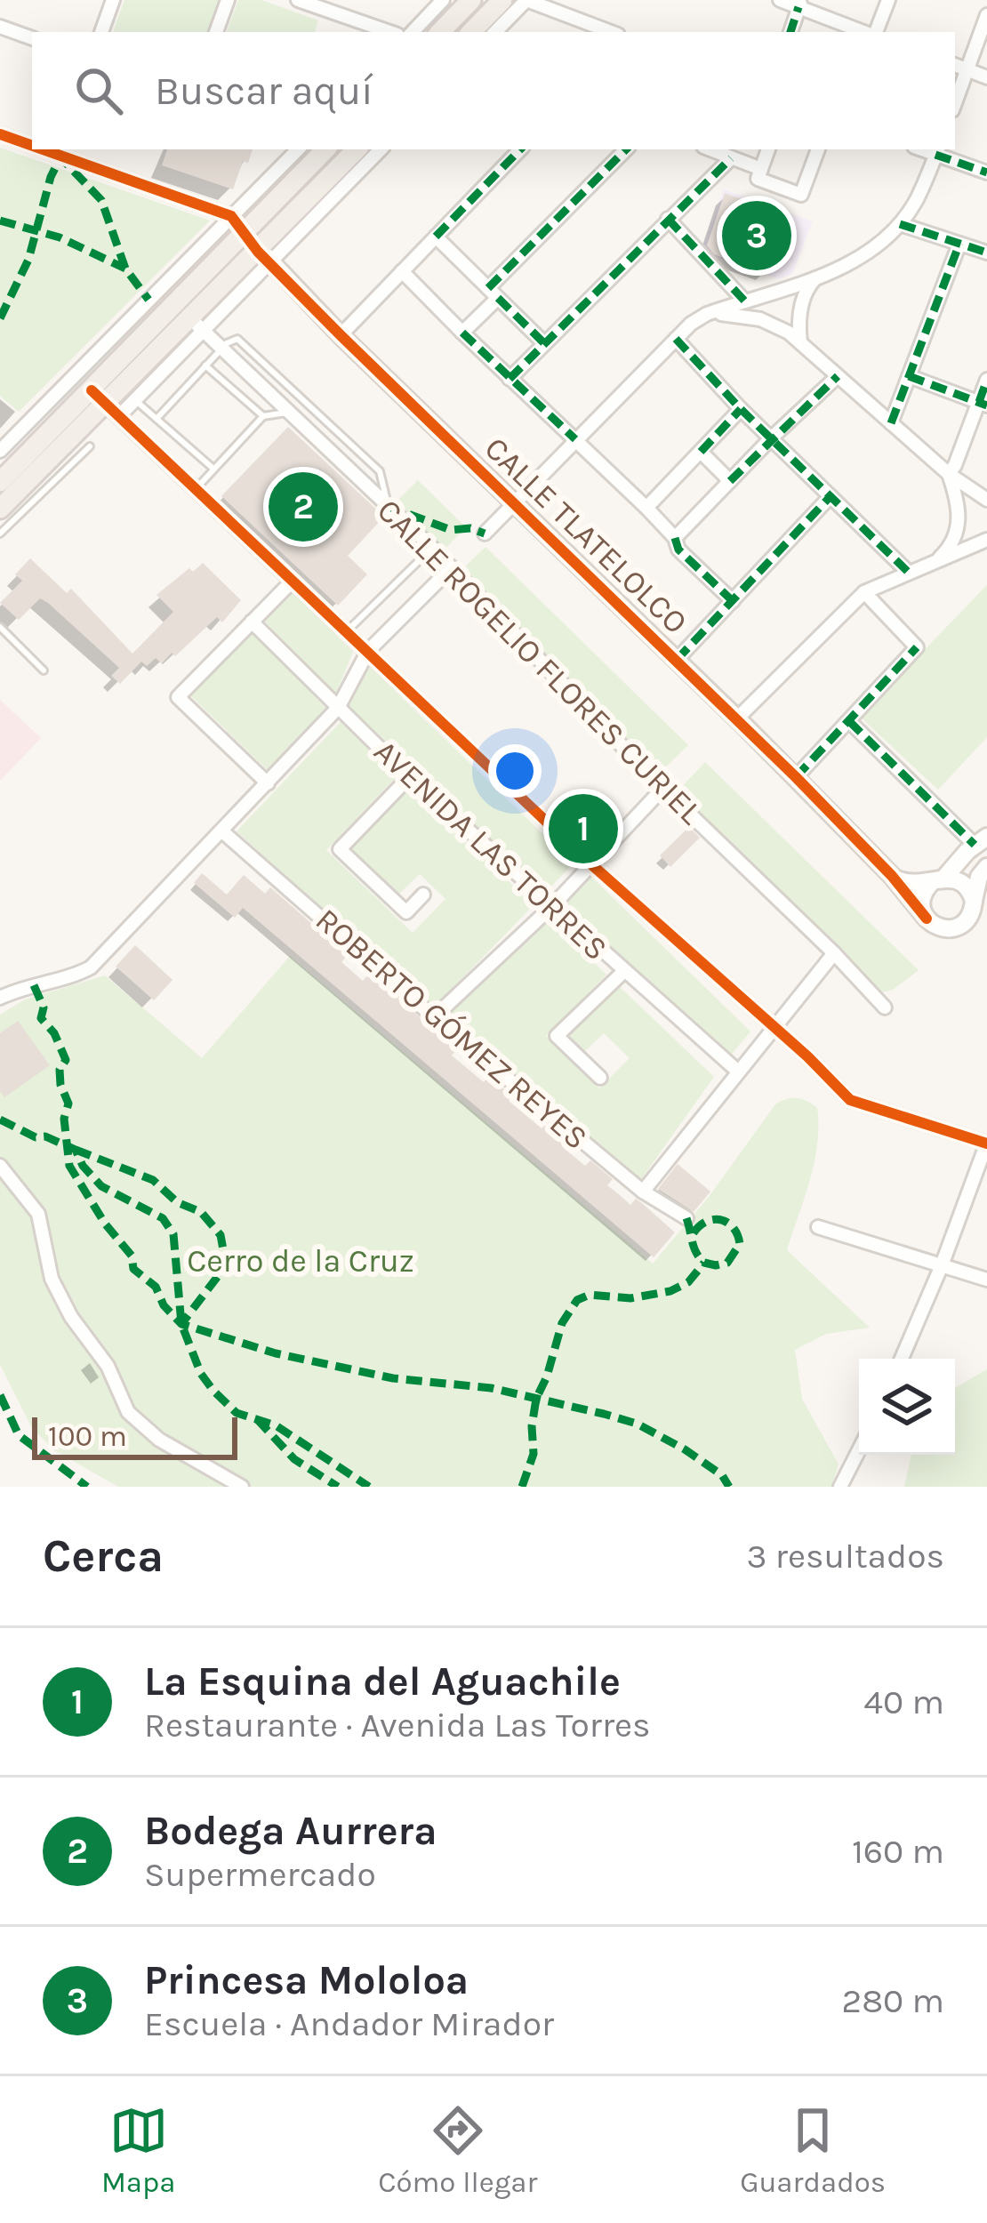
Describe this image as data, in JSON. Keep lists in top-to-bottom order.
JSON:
{
  "streets": {
    "street": [
      "CALLE TLATELOLCO",
      "CALLE ROGELIO FLORES CURIEL",
      "AVENIDA LAS TORRES",
      "ROBERTO GÓMEZ REYES"
    ]
  },
  "parks": ["Cerro de la Cruz"],
  "scale_bar": "100 m",
  "page": {
    "search": "Buscar aquí",
    "pins": ["3", "2", "1"],
    "scale": "100 m",
    "heading": ["Cerca", "3 resultados"],
    "list": [
      {
        "mark": "1",
        "name": "La Esquina del Aguachile",
        "note": "Restaurante · Avenida Las Torres",
        "value": "40 m"
      },
      {
        "mark": "2",
        "name": "Bodega Aurrera",
        "note": "Supermercado",
        "value": "160 m"
      },
      {
        "mark": "3",
        "name": "Princesa Mololoa",
        "note": "Escuela · Andador Mirador",
        "value": "280 m"
      }
    ],
    "nav": ["Mapa", "Cómo llegar", "Guardados"]
  }
}
